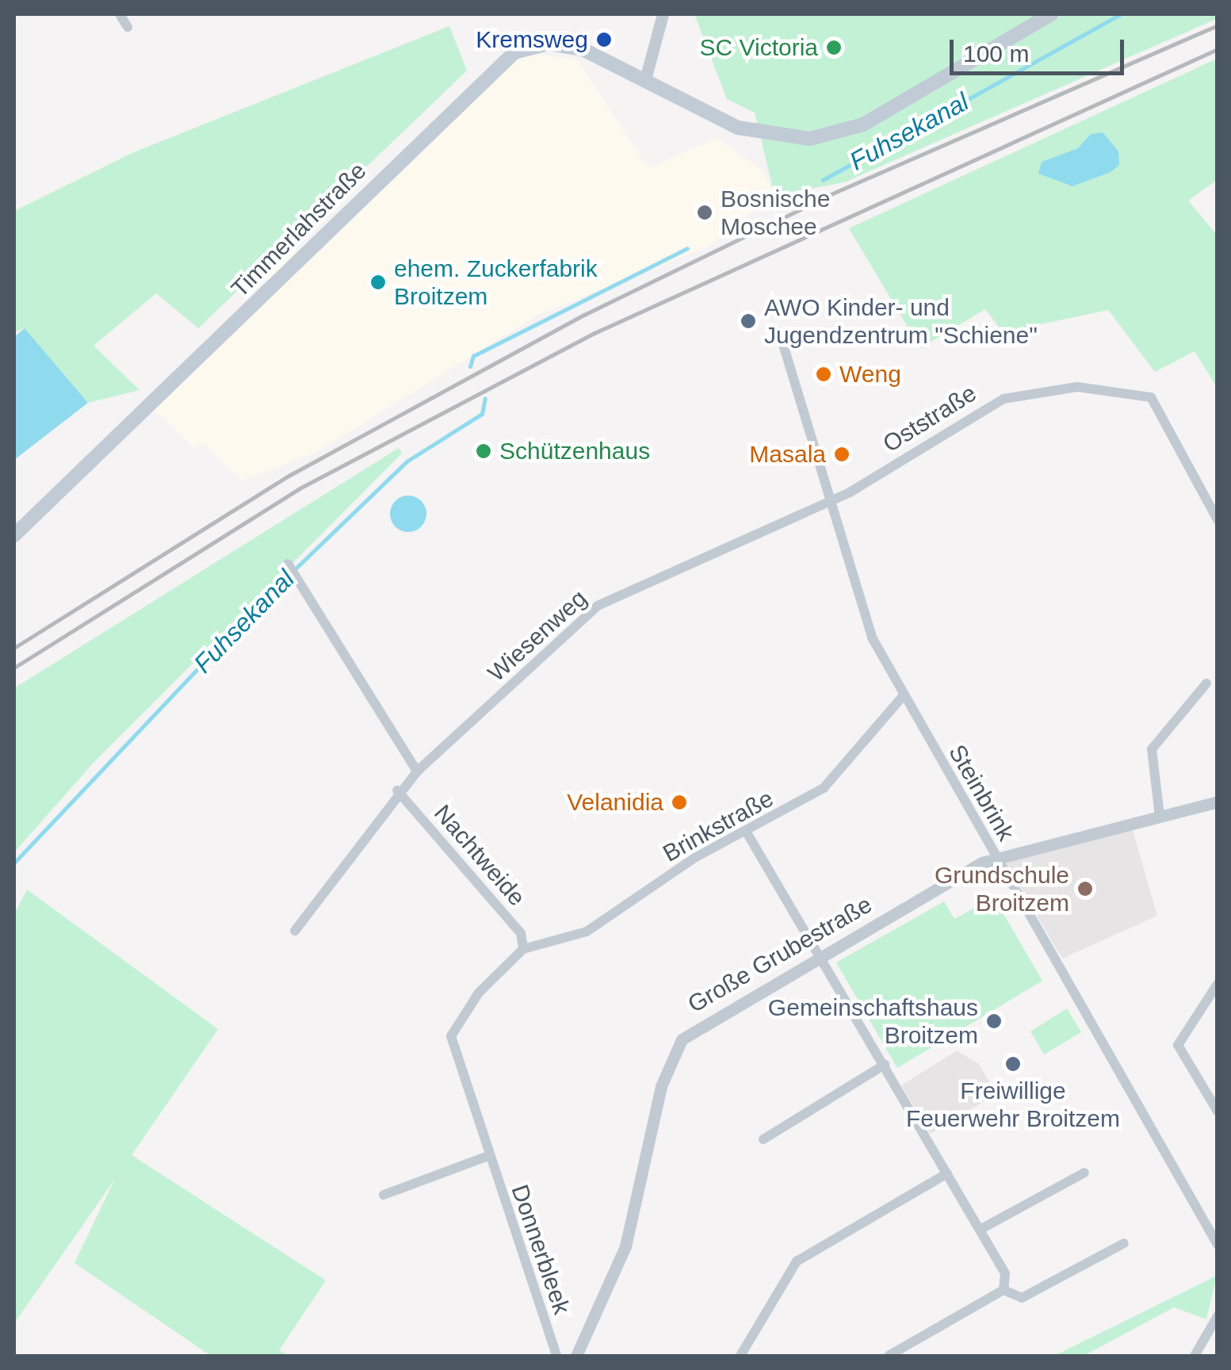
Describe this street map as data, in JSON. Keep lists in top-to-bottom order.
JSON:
{
  "streets": {
    "main road": ["Timmerlahstraße"],
    "street": [
      "Oststraße",
      "Wiesenweg",
      "Steinbrink",
      "Brinkstraße",
      "Nachtweide",
      "Große Grubestraße",
      "Donnerbleek"
    ]
  },
  "crossings": [
    ["Oststraße", "Wiesenweg"],
    ["Oststraße", "Steinbrink"],
    ["Wiesenweg", "Steinbrink"],
    ["Wiesenweg", "Nachtweide"],
    ["Steinbrink", "Brinkstraße"],
    ["Steinbrink", "Große Grubestraße"],
    ["Brinkstraße", "Nachtweide"],
    ["Brinkstraße", "Donnerbleek"],
    ["Nachtweide", "Donnerbleek"]
  ],
  "water": ["Fuhsekanal"],
  "places": [
    "Kremsweg",
    "SC Victoria",
    "Bosnische Moschee",
    "ehem. Zuckerfabrik Broitzem",
    "AWO Kinder- und Jugendzentrum \"Schiene\"",
    "Weng",
    "Schützenhaus",
    "Masala",
    "Velanidia",
    "Grundschule Broitzem",
    "Gemeinschaftshaus Broitzem",
    "Freiwillige Feuerwehr Broitzem"
  ],
  "scale_bar": "100 m"
}
